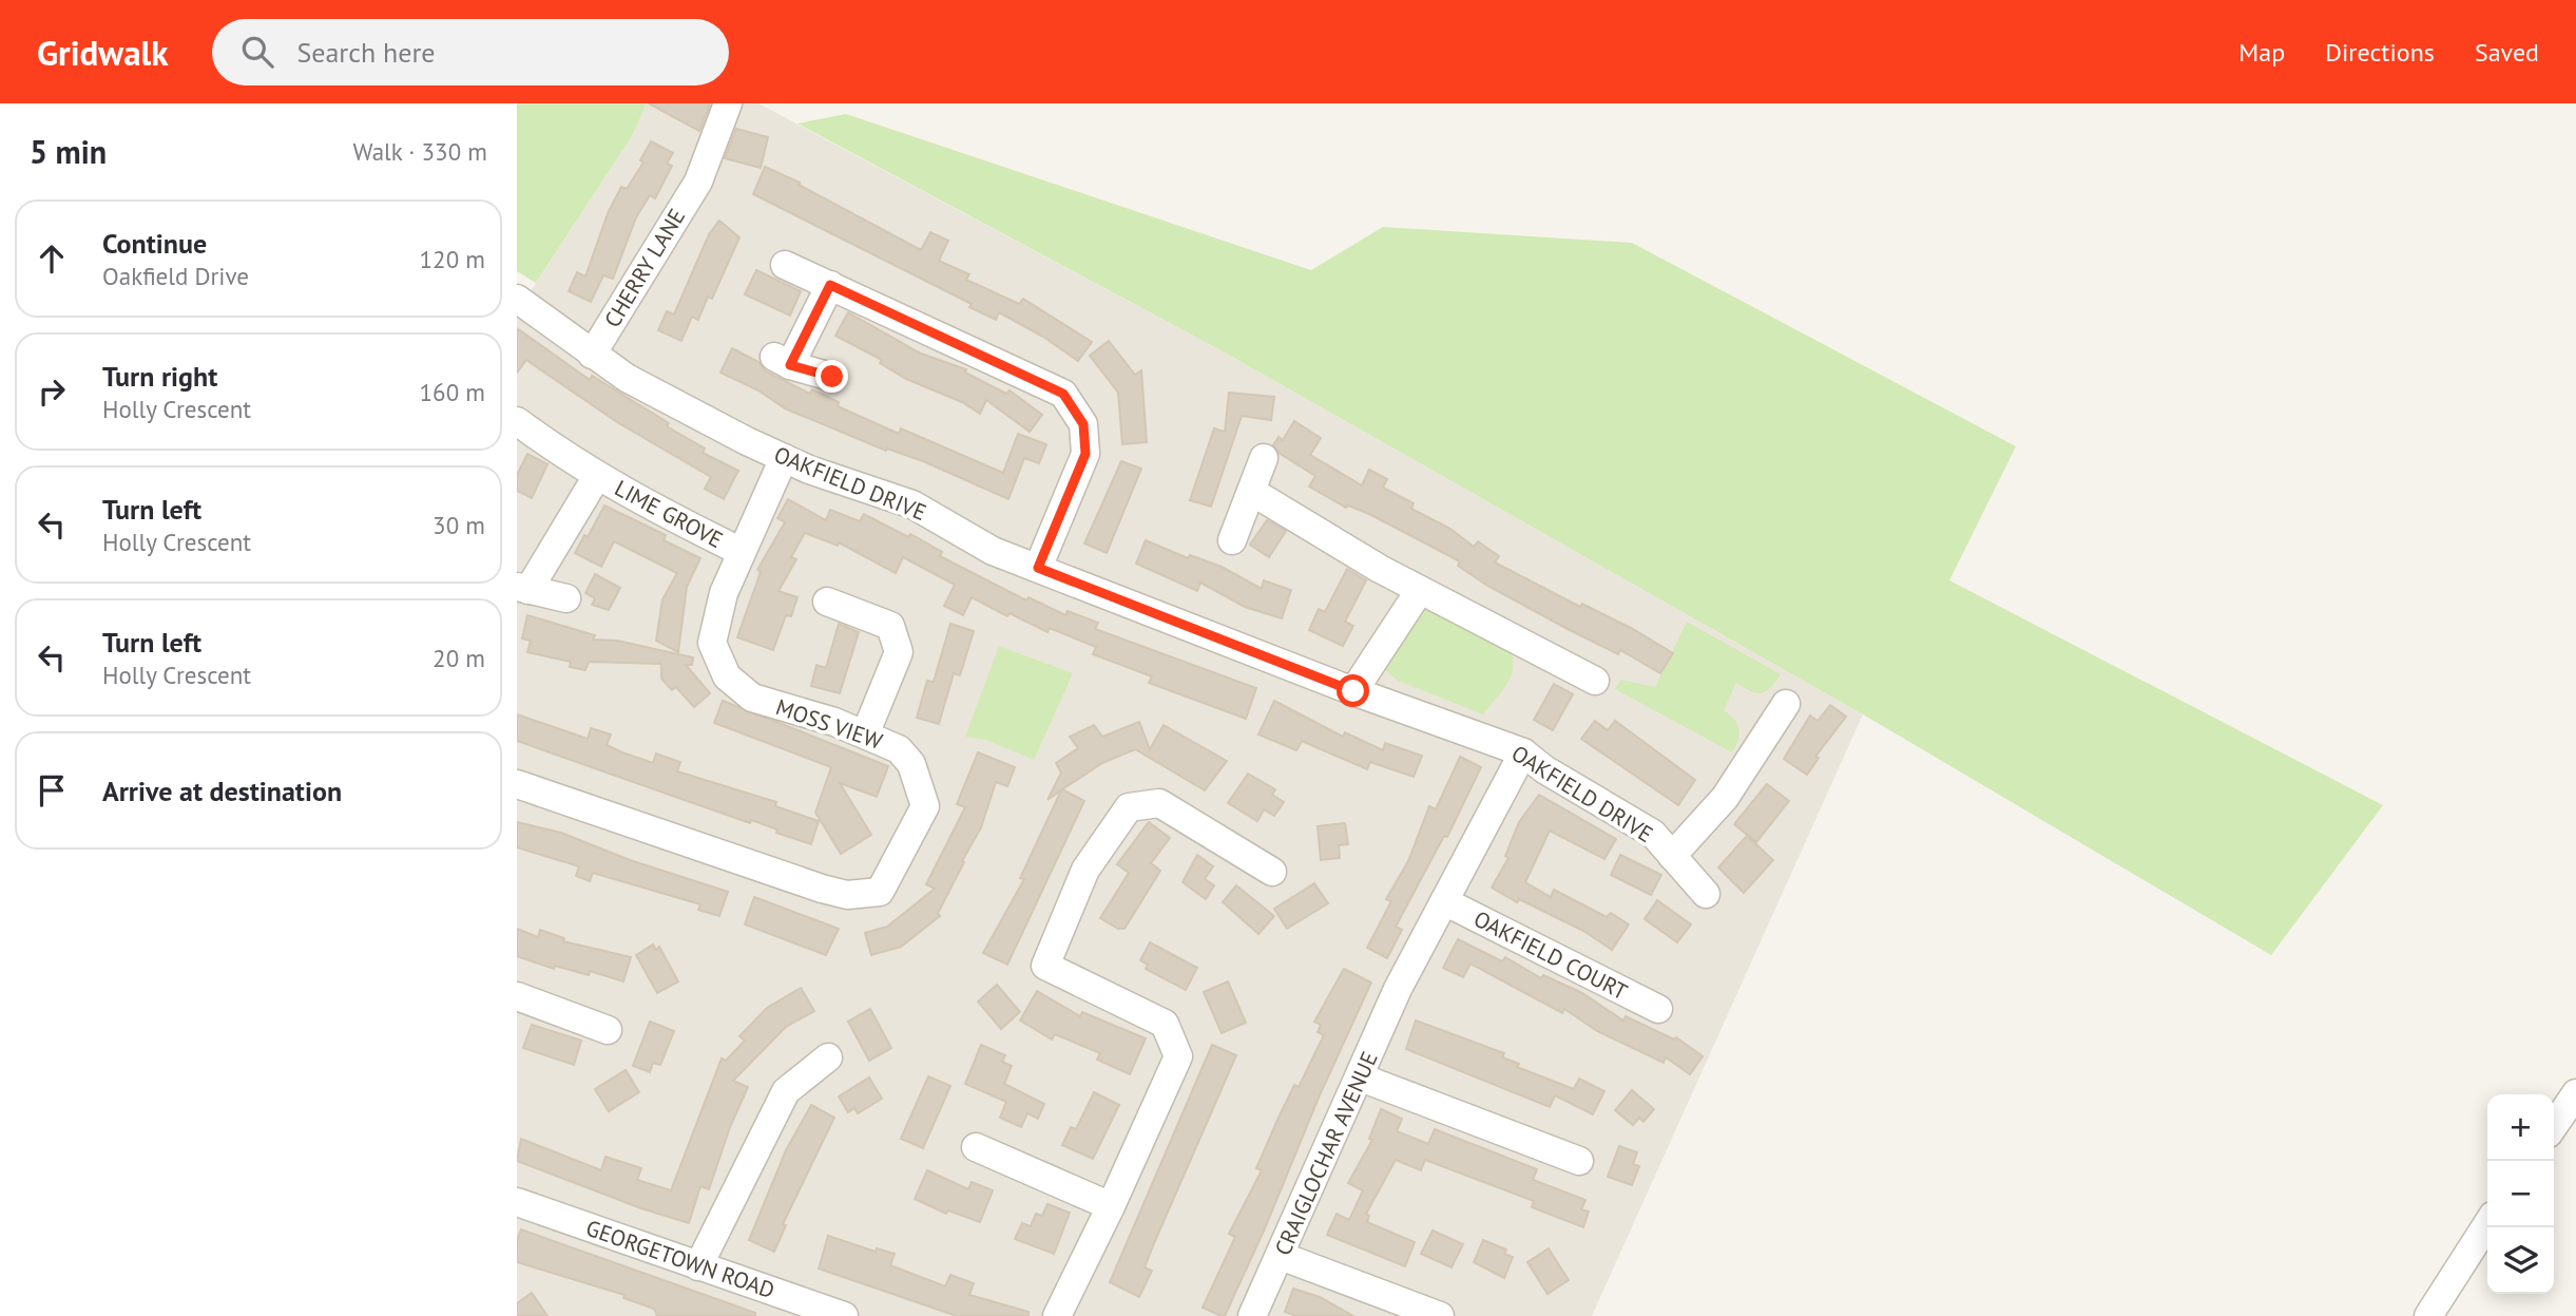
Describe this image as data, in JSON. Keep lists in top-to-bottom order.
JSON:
{
  "streets": {
    "street": [
      "CHERRY LANE",
      "OAKFIELD DRIVE",
      "LIME GROVE",
      "MOSS VIEW",
      "OAKFIELD COURT",
      "CRAIGLOCHAR AVENUE",
      "GEORGETOWN ROAD"
    ]
  },
  "crossings": [
    ["CHERRY LANE", "OAKFIELD DRIVE"],
    ["OAKFIELD DRIVE", "MOSS VIEW"],
    ["LIME GROVE", "MOSS VIEW"],
    ["OAKFIELD COURT", "CRAIGLOCHAR AVENUE"]
  ],
  "page": {
    "header": "Gridwalk",
    "search": "Search here",
    "nav": ["Map", "Directions", "Saved"],
    "heading": ["5 min", "Walk · 330 m"],
    "list": [
      ["Continue", "Oakfield Drive", "120 m"],
      ["Turn right", "Holly Crescent", "160 m"],
      ["Turn left", "Holly Crescent", "30 m"],
      ["Turn left", "Holly Crescent", "20 m"],
      "Arrive at destination"
    ],
    "map_buttons": ["+", "−"]
  }
}
